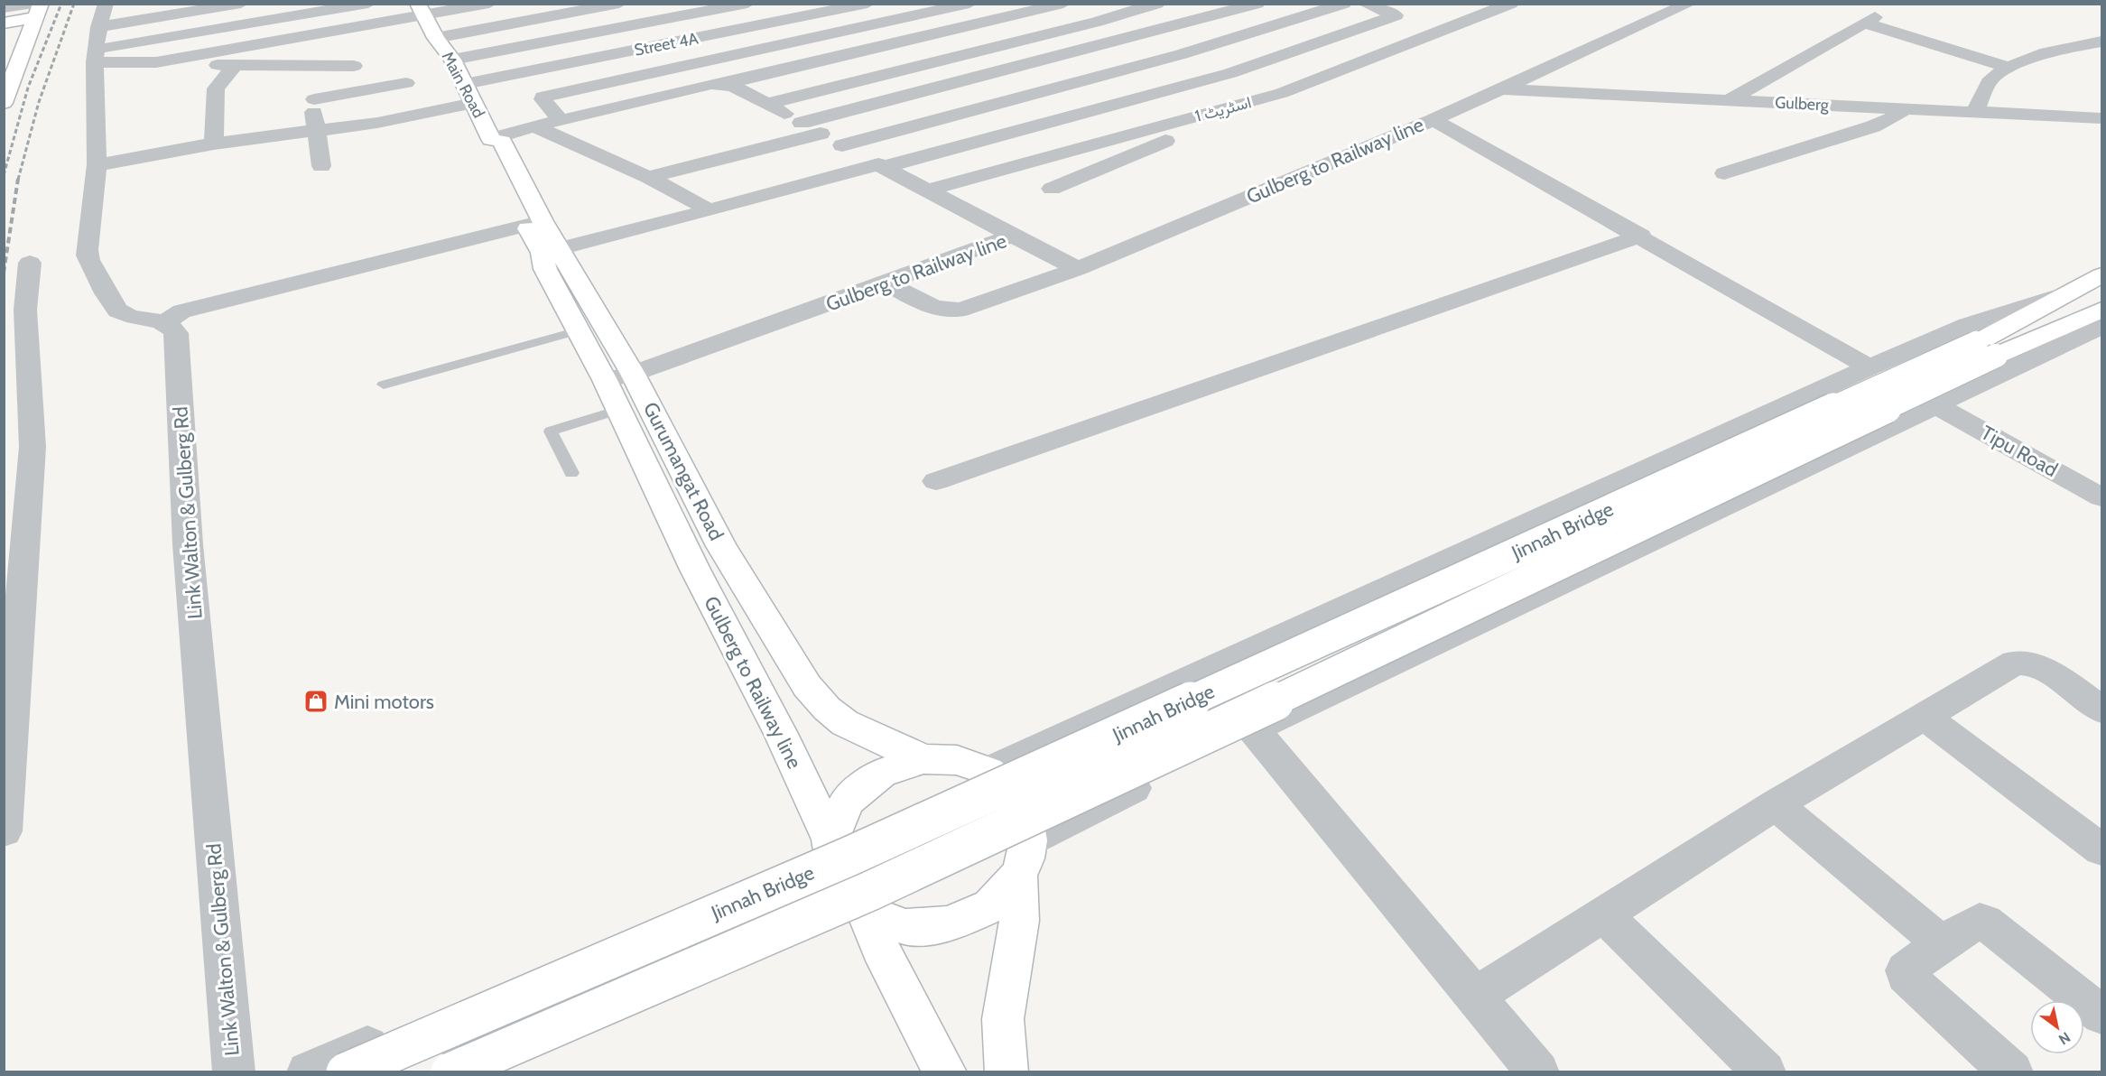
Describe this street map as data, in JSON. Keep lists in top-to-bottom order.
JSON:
{
  "streets": {
    "main road": [
      "Main Road",
      "Gulberg to Railway line",
      "Gurumangat Road",
      "Jinnah Bridge"
    ],
    "street": [
      "Street 4A",
      "Gulberg",
      "اسٹریٹ 1",
      "Tipu Road",
      "Link Walton & Gulberg Rd"
    ]
  },
  "crossings": [
    ["Street 4A", "Main Road"],
    ["Main Road", "Gurumangat Road"],
    ["Gulberg", "Gulberg to Railway line"],
    ["Gulberg to Railway line", "Gurumangat Road"]
  ],
  "places": {
    "shop": ["Mini motors"]
  },
  "north": "bottom right"
}
